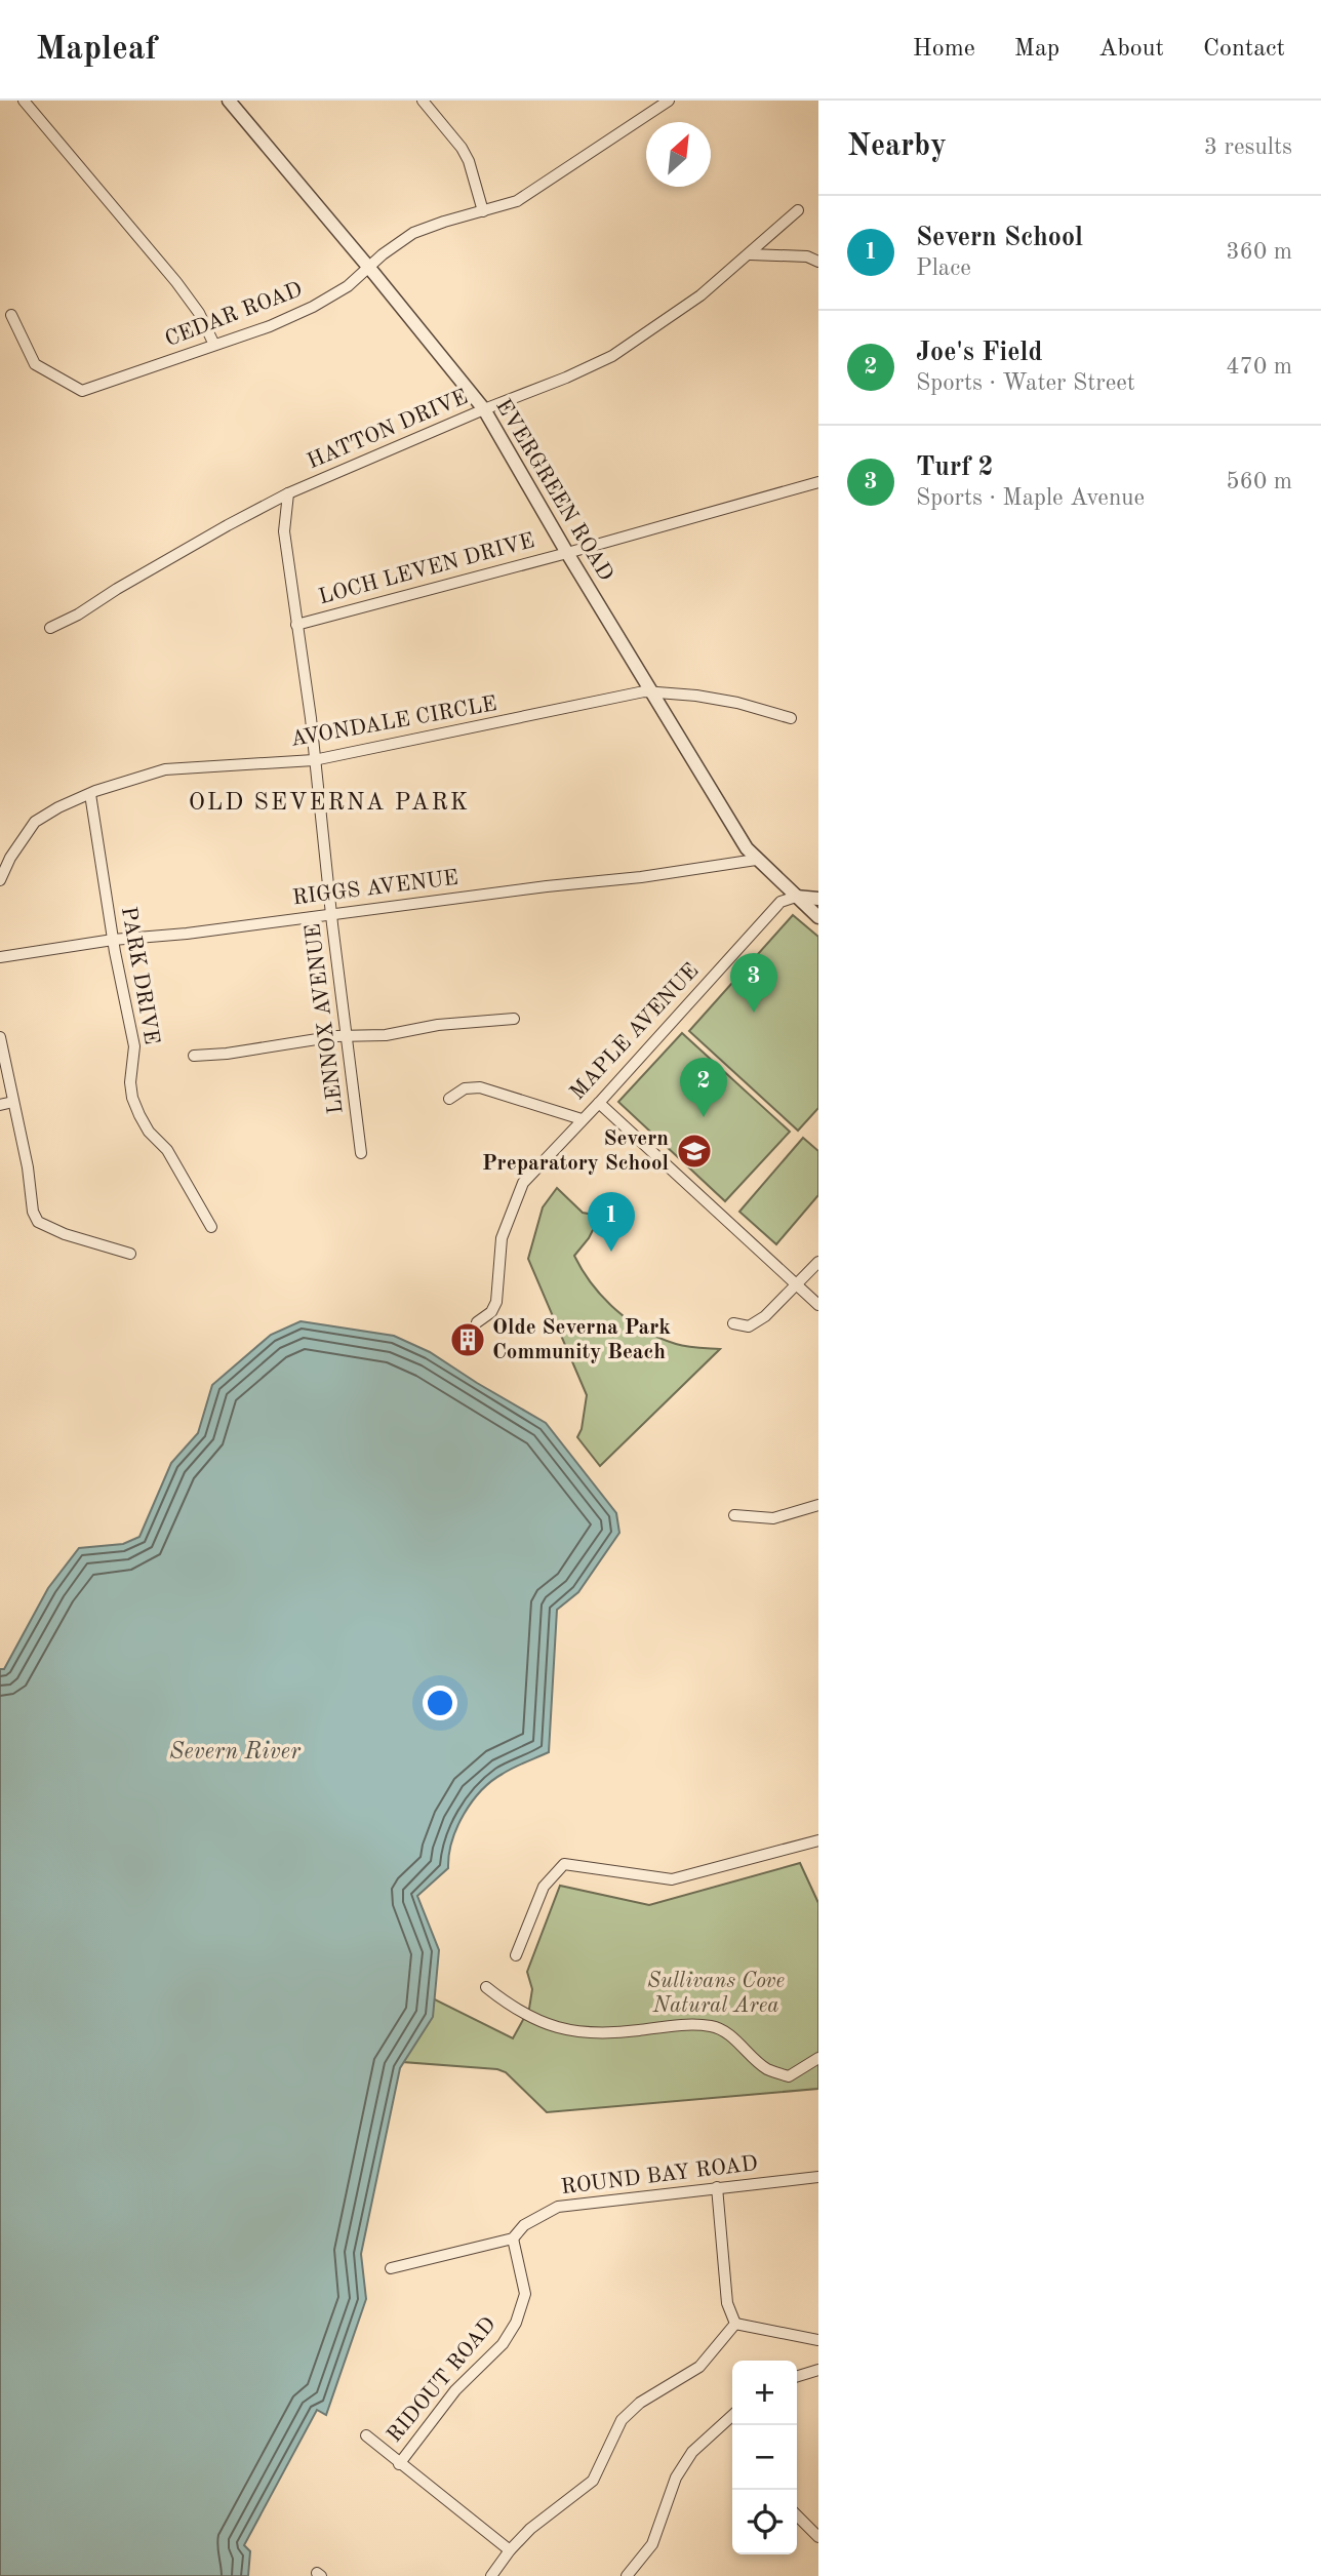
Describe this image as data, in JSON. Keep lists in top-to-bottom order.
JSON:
{
  "streets": {
    "street": [
      "CEDAR ROAD",
      "HATTON DRIVE",
      "EVERGREEN ROAD",
      "LOCH LEVEN DRIVE",
      "AVONDALE CIRCLE",
      "RIGGS AVENUE",
      "PARK DRIVE",
      "LENNOX AVENUE",
      "MAPLE AVENUE",
      "ROUND BAY ROAD",
      "RIDOUT ROAD"
    ]
  },
  "crossings": [
    ["CEDAR ROAD", "EVERGREEN ROAD"],
    ["HATTON DRIVE", "EVERGREEN ROAD"],
    ["HATTON DRIVE", "LENNOX AVENUE"],
    ["EVERGREEN ROAD", "LOCH LEVEN DRIVE"],
    ["EVERGREEN ROAD", "AVONDALE CIRCLE"],
    ["EVERGREEN ROAD", "RIGGS AVENUE"],
    ["EVERGREEN ROAD", "MAPLE AVENUE"],
    ["LOCH LEVEN DRIVE", "LENNOX AVENUE"],
    ["AVONDALE CIRCLE", "PARK DRIVE"],
    ["AVONDALE CIRCLE", "LENNOX AVENUE"],
    ["RIGGS AVENUE", "PARK DRIVE"],
    ["RIGGS AVENUE", "LENNOX AVENUE"],
    ["ROUND BAY ROAD", "RIDOUT ROAD"]
  ],
  "districts": ["OLD SEVERNA PARK"],
  "water": ["Severn River"],
  "parks": ["Sullivans Cove Natural Area"],
  "places": {
    "school or university": ["Severn Preparatory School"],
    "building": ["Olde Severna Park Community Beach"]
  },
  "north": "top right",
  "page": {
    "header": "Mapleaf",
    "nav": [
      "Home",
      "Map",
      "About",
      "Contact"
    ],
    "heading": ["Nearby", "3 results"],
    "list": [
      {
        "mark": "1",
        "name": "Severn School",
        "note": "Place",
        "value": "360 m"
      },
      {
        "mark": "2",
        "name": "Joe's Field",
        "note": "Sports · Water Street",
        "value": "470 m"
      },
      {
        "mark": "3",
        "name": "Turf 2",
        "note": "Sports · Maple Avenue",
        "value": "560 m"
      }
    ],
    "pins": ["3", "2", "1"],
    "map_buttons": ["+", "−"]
  }
}
